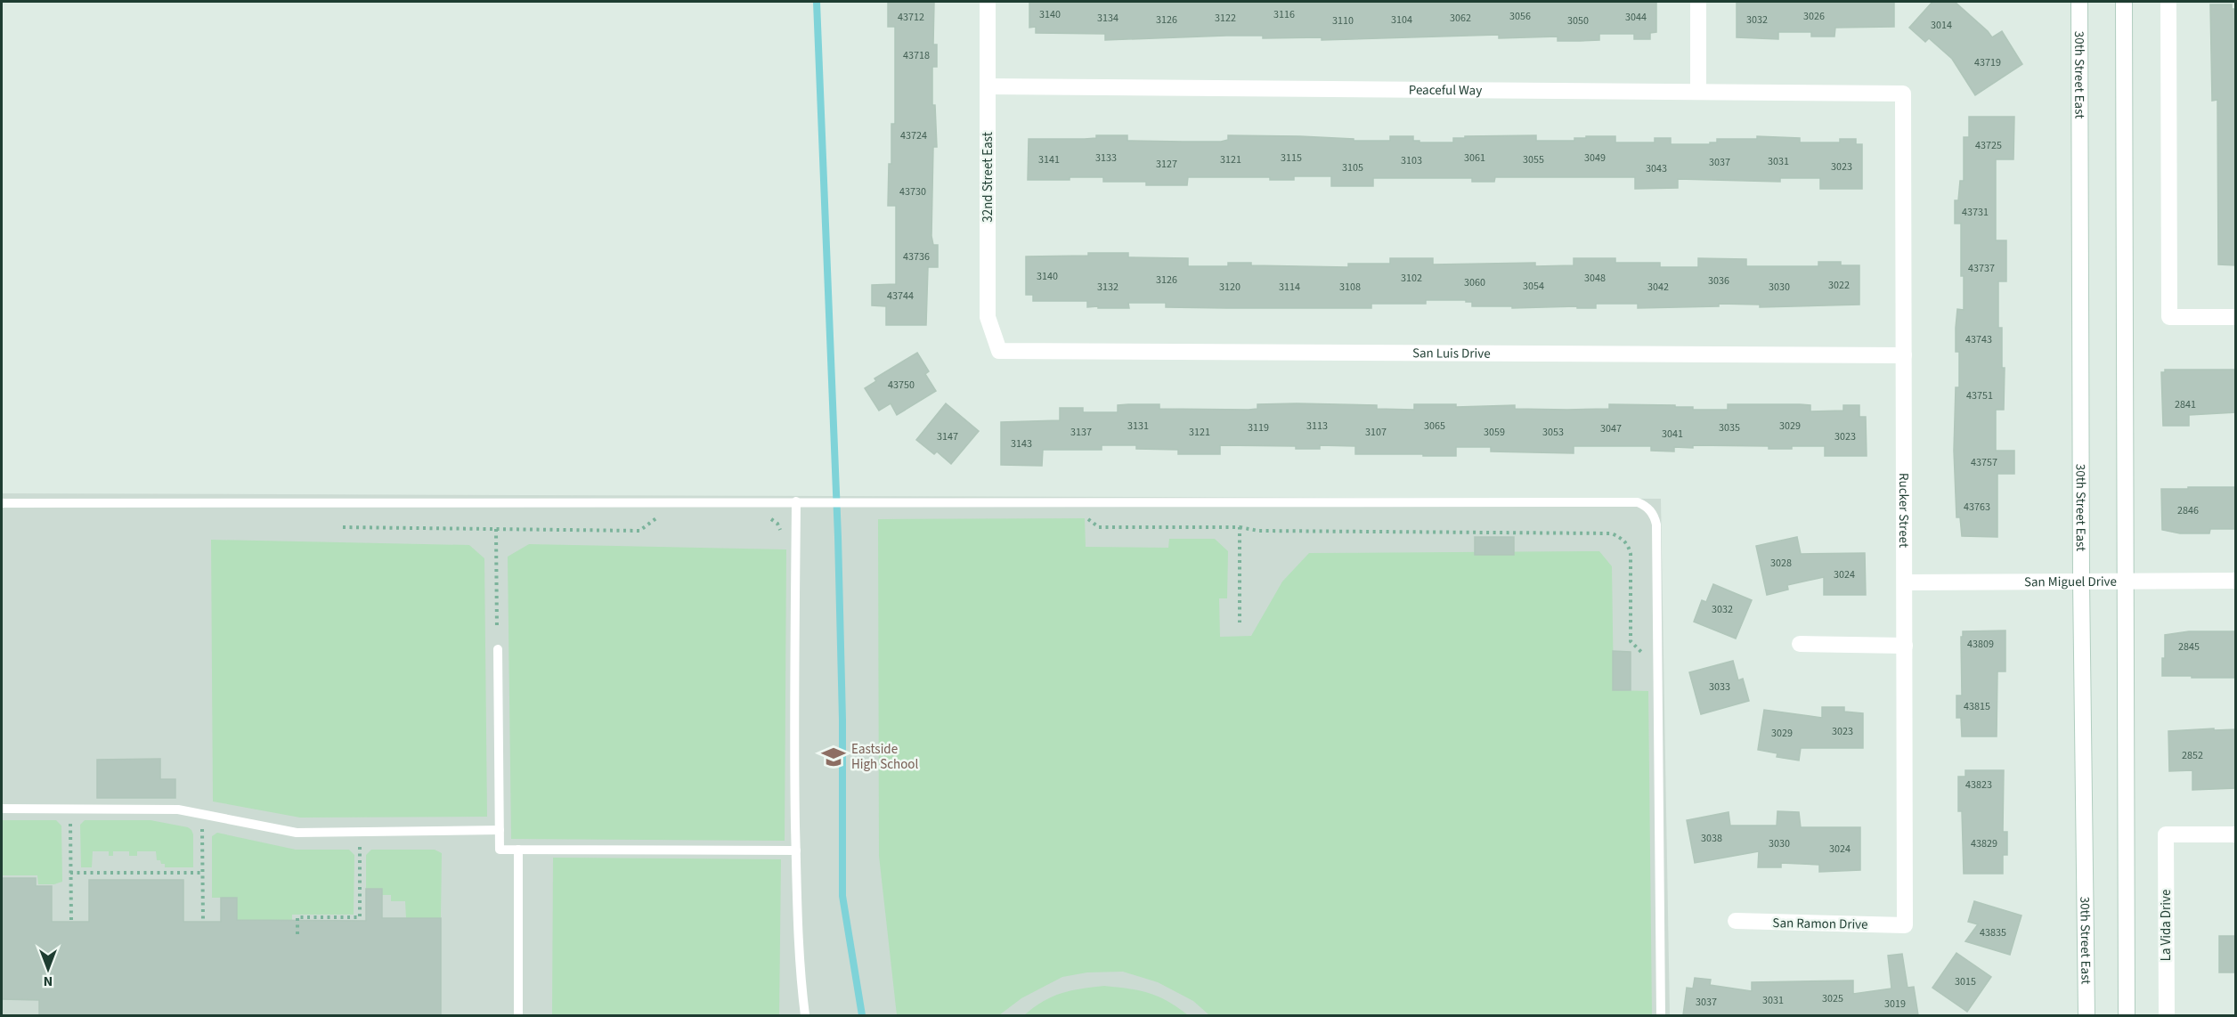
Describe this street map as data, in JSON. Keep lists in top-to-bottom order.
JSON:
{
  "streets": {
    "street": [
      "30th Street East",
      "Peaceful Way",
      "32nd Street East",
      "San Luis Drive",
      "Rucker Street",
      "San Miguel Drive",
      "San Ramon Drive",
      "La Vida Drive"
    ]
  },
  "crossings": [
    ["30th Street East", "San Miguel Drive"],
    ["Peaceful Way", "32nd Street East"],
    ["Peaceful Way", "Rucker Street"],
    ["32nd Street East", "San Luis Drive"],
    ["San Luis Drive", "Rucker Street"],
    ["Rucker Street", "San Miguel Drive"],
    ["Rucker Street", "San Ramon Drive"]
  ],
  "places": {
    "school or university": ["Eastside High School"]
  },
  "house_numbers": [
    "3140",
    "3116",
    "3056",
    "3026",
    "43712",
    "3044",
    "3134",
    "3122",
    "3062",
    "3126",
    "3104",
    "3032",
    "3110",
    "3050",
    "3014",
    "43718",
    "43719",
    "43724",
    "43725",
    "3133",
    "3115",
    "3061",
    "3049",
    "3141",
    "3121",
    "3055",
    "3103",
    "3031",
    "3037",
    "3127",
    "3023",
    "3105",
    "3043",
    "43730",
    "43731",
    "43736",
    "43737",
    "3140",
    "3102",
    "3048",
    "3126",
    "3036",
    "3060",
    "3022",
    "3054",
    "3132",
    "3120",
    "3114",
    "3108",
    "3042",
    "3030",
    "43744",
    "43743",
    "43750",
    "43751",
    "2841",
    "3131",
    "3113",
    "3065",
    "3029",
    "3119",
    "3035",
    "3047",
    "3137",
    "3121",
    "3107",
    "3059",
    "3053",
    "3041",
    "3147",
    "3023",
    "3143",
    "43757",
    "43763",
    "2846",
    "3028",
    "3024",
    "3032",
    "43809",
    "2845",
    "3033",
    "43815",
    "3023",
    "3029",
    "2852",
    "43823",
    "3038",
    "3030",
    "43829",
    "3024",
    "43835",
    "3015",
    "3025",
    "3031",
    "3037",
    "3019"
  ],
  "north": "bottom"
}
